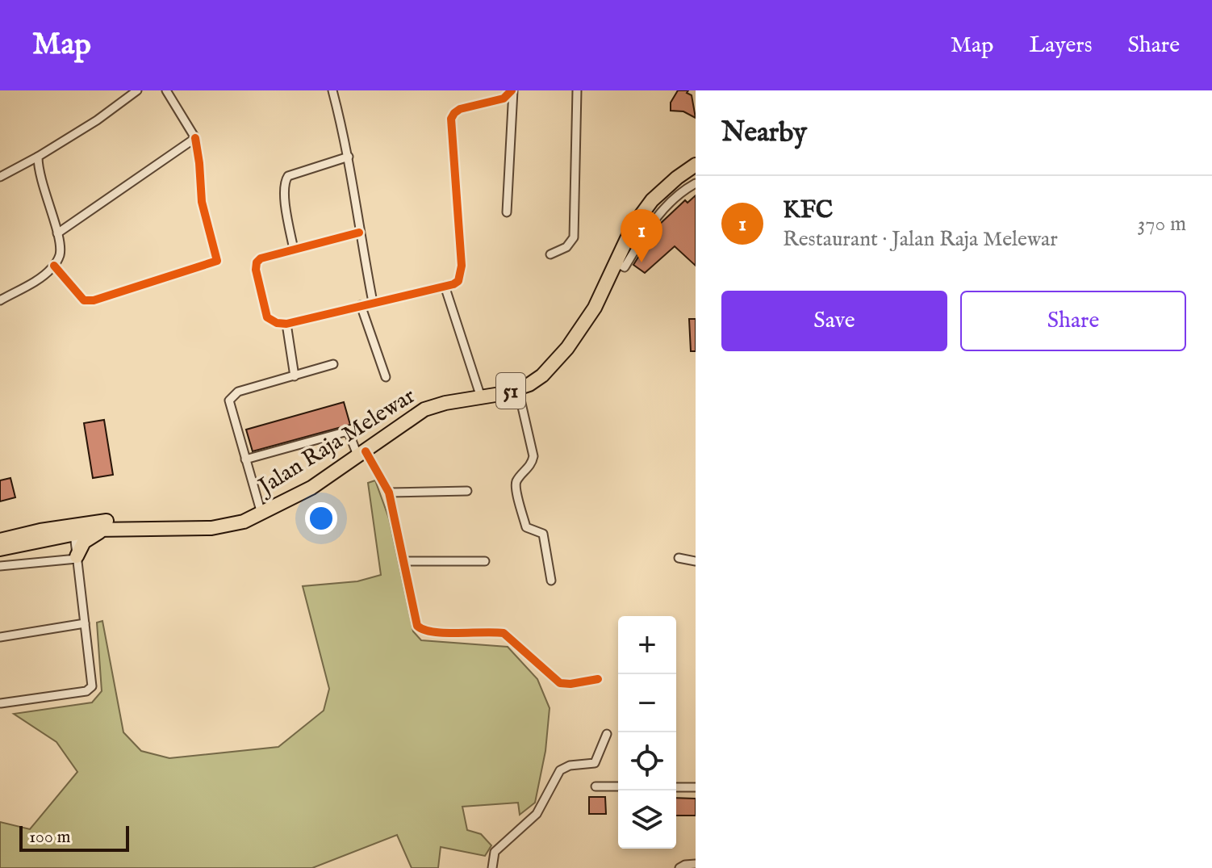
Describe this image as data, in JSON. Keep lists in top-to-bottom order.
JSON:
{
  "streets": {
    "highway": ["51", "Jalan Raja Melewar"]
  },
  "scale_bar": "100 m",
  "page": {
    "header": "Map",
    "nav": ["Map", "Layers", "Share"],
    "heading": "Nearby",
    "list": [
      {
        "mark": "1",
        "name": "KFC",
        "note": "Restaurant · Jalan Raja Melewar",
        "value": "370 m"
      }
    ],
    "pins": "1",
    "buttons": ["Save", "Share"],
    "map_buttons": ["+", "−"],
    "scale": "100 m"
  }
}
